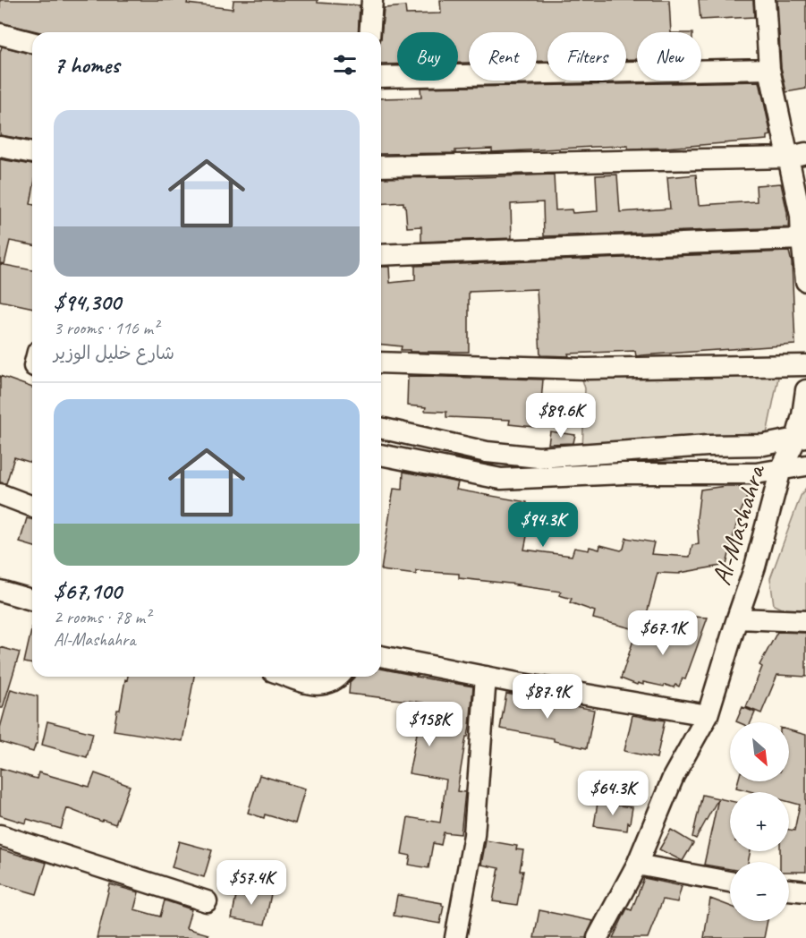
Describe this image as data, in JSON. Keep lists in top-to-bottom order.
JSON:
{
  "streets": {
    "street": ["Al-Mashahra"]
  },
  "north": "bottom right",
  "page": {
    "chip": [
      "Buy",
      "Rent",
      "Filters",
      "New"
    ],
    "heading": "7 homes",
    "list": [
      {
        "name": "$94,300",
        "note": "3 rooms · 116 m² · شارع خليل الوزير"
      },
      {
        "name": "$67,100",
        "note": "2 rooms · 78 m² · Al-Mashahra"
      }
    ],
    "price": [
      "$89.6K",
      "$94.3K",
      "$67.1K",
      "$87.9K",
      "$158K",
      "$64.3K",
      "$57.4K"
    ],
    "map_buttons": ["+", "−"]
  }
}
